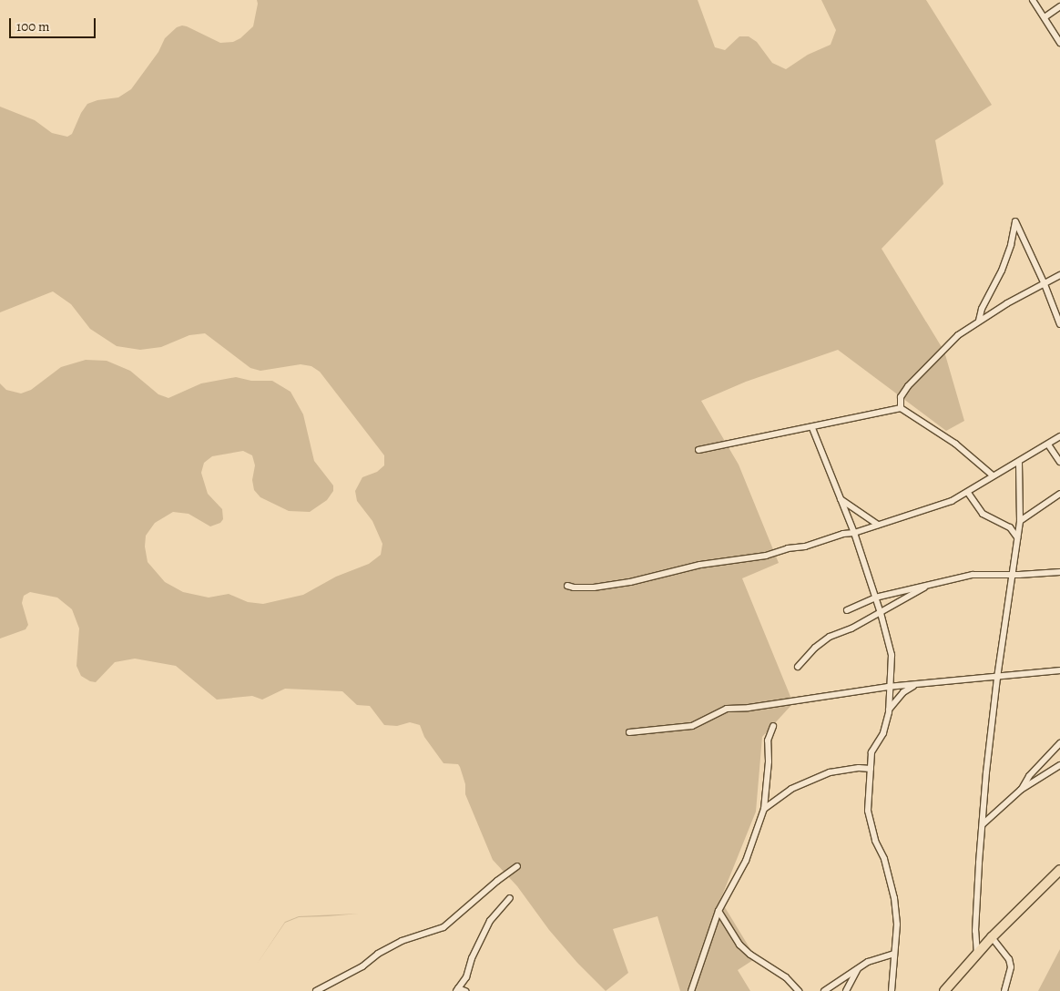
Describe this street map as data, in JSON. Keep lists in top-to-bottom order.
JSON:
{
  "scale_bar": "100 m"
}
